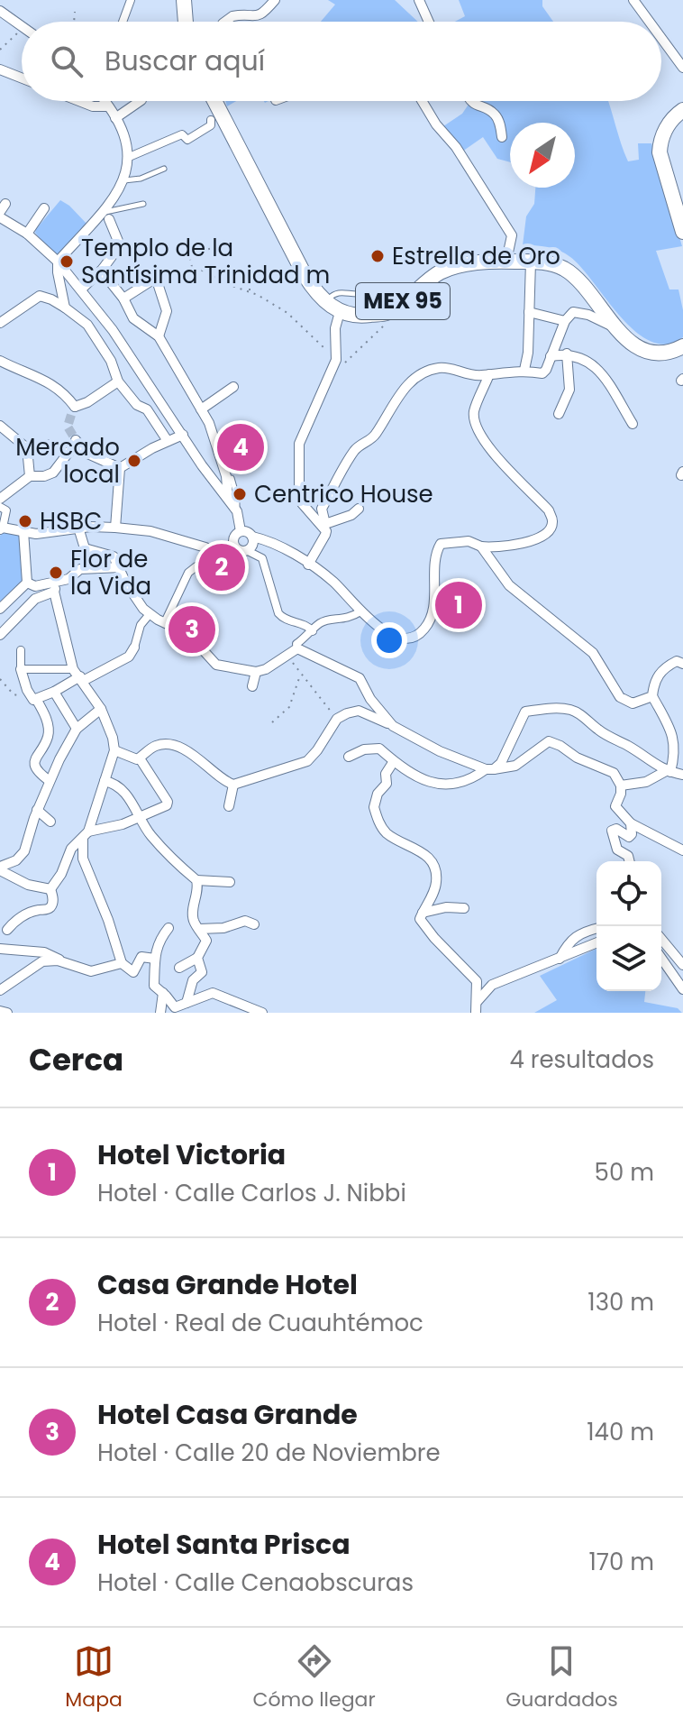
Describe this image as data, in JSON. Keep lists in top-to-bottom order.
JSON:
{
  "streets": {
    "main road": ["MEX 95"]
  },
  "places": [
    "Estrella de Oro",
    "Templo de la Santísima Trinidad m",
    "Mercado local",
    "Centrico House",
    "HSBC",
    "Flor de la Vida"
  ],
  "north": "bottom left",
  "page": {
    "search": "Buscar aquí",
    "pins": [
      "4",
      "2",
      "1",
      "3"
    ],
    "heading": ["Cerca", "4 resultados"],
    "list": [
      {
        "mark": "1",
        "name": "Hotel Victoria",
        "note": "Hotel · Calle Carlos J. Nibbi",
        "value": "50 m"
      },
      {
        "mark": "2",
        "name": "Casa Grande Hotel",
        "note": "Hotel · Real de Cuauhtémoc",
        "value": "130 m"
      },
      {
        "mark": "3",
        "name": "Hotel Casa Grande",
        "note": "Hotel · Calle 20 de Noviembre",
        "value": "140 m"
      },
      {
        "mark": "4",
        "name": "Hotel Santa Prisca",
        "note": "Hotel · Calle Cenaobscuras",
        "value": "170 m"
      }
    ],
    "nav": ["Mapa", "Cómo llegar", "Guardados"]
  }
}
